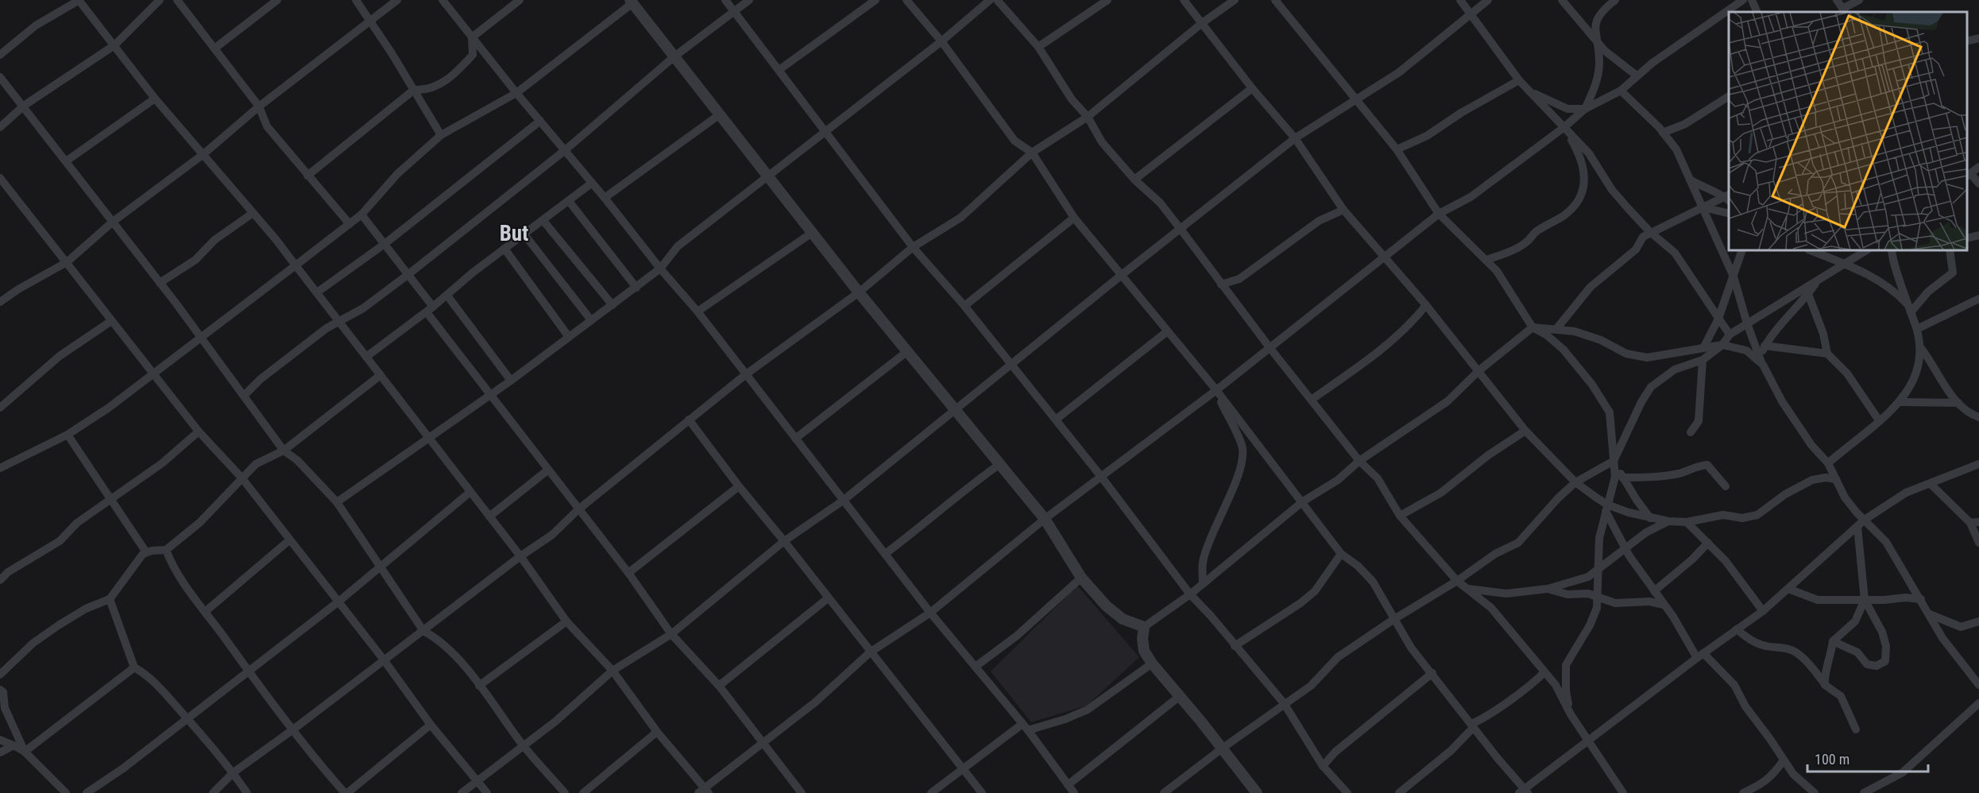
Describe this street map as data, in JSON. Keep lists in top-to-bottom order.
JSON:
{
  "districts": ["But"],
  "scale_bar": "100 m"
}
